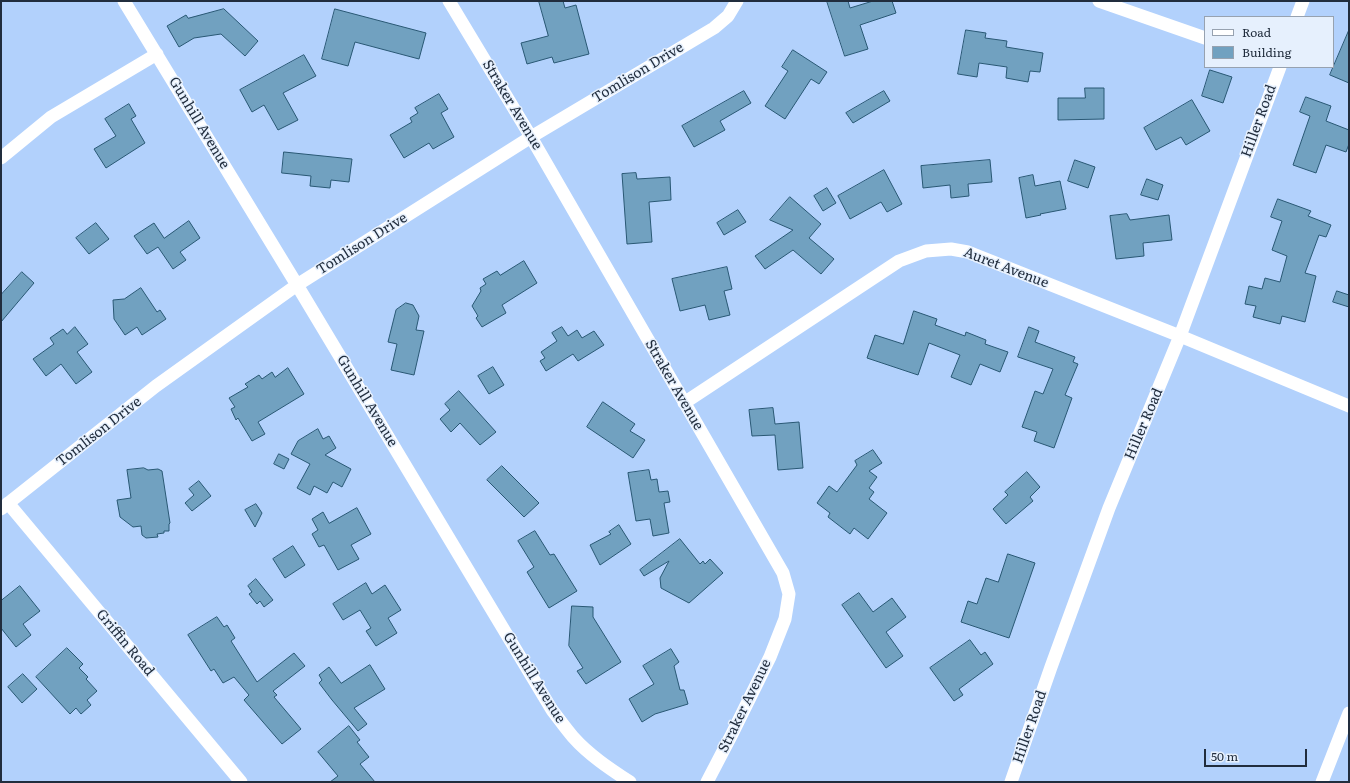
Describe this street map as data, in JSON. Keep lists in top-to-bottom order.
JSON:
{
  "streets": {
    "street": [
      "Tomlison Drive",
      "Straker Avenue",
      "Hiller Road",
      "Gunhill Avenue",
      "Auret Avenue",
      "Griffin Road"
    ]
  },
  "crossings": [
    ["Tomlison Drive", "Straker Avenue"],
    ["Tomlison Drive", "Gunhill Avenue"],
    ["Tomlison Drive", "Griffin Road"],
    ["Straker Avenue", "Auret Avenue"],
    ["Hiller Road", "Auret Avenue"]
  ],
  "legend": ["Road", "Building"],
  "scale_bar": "50 m"
}
